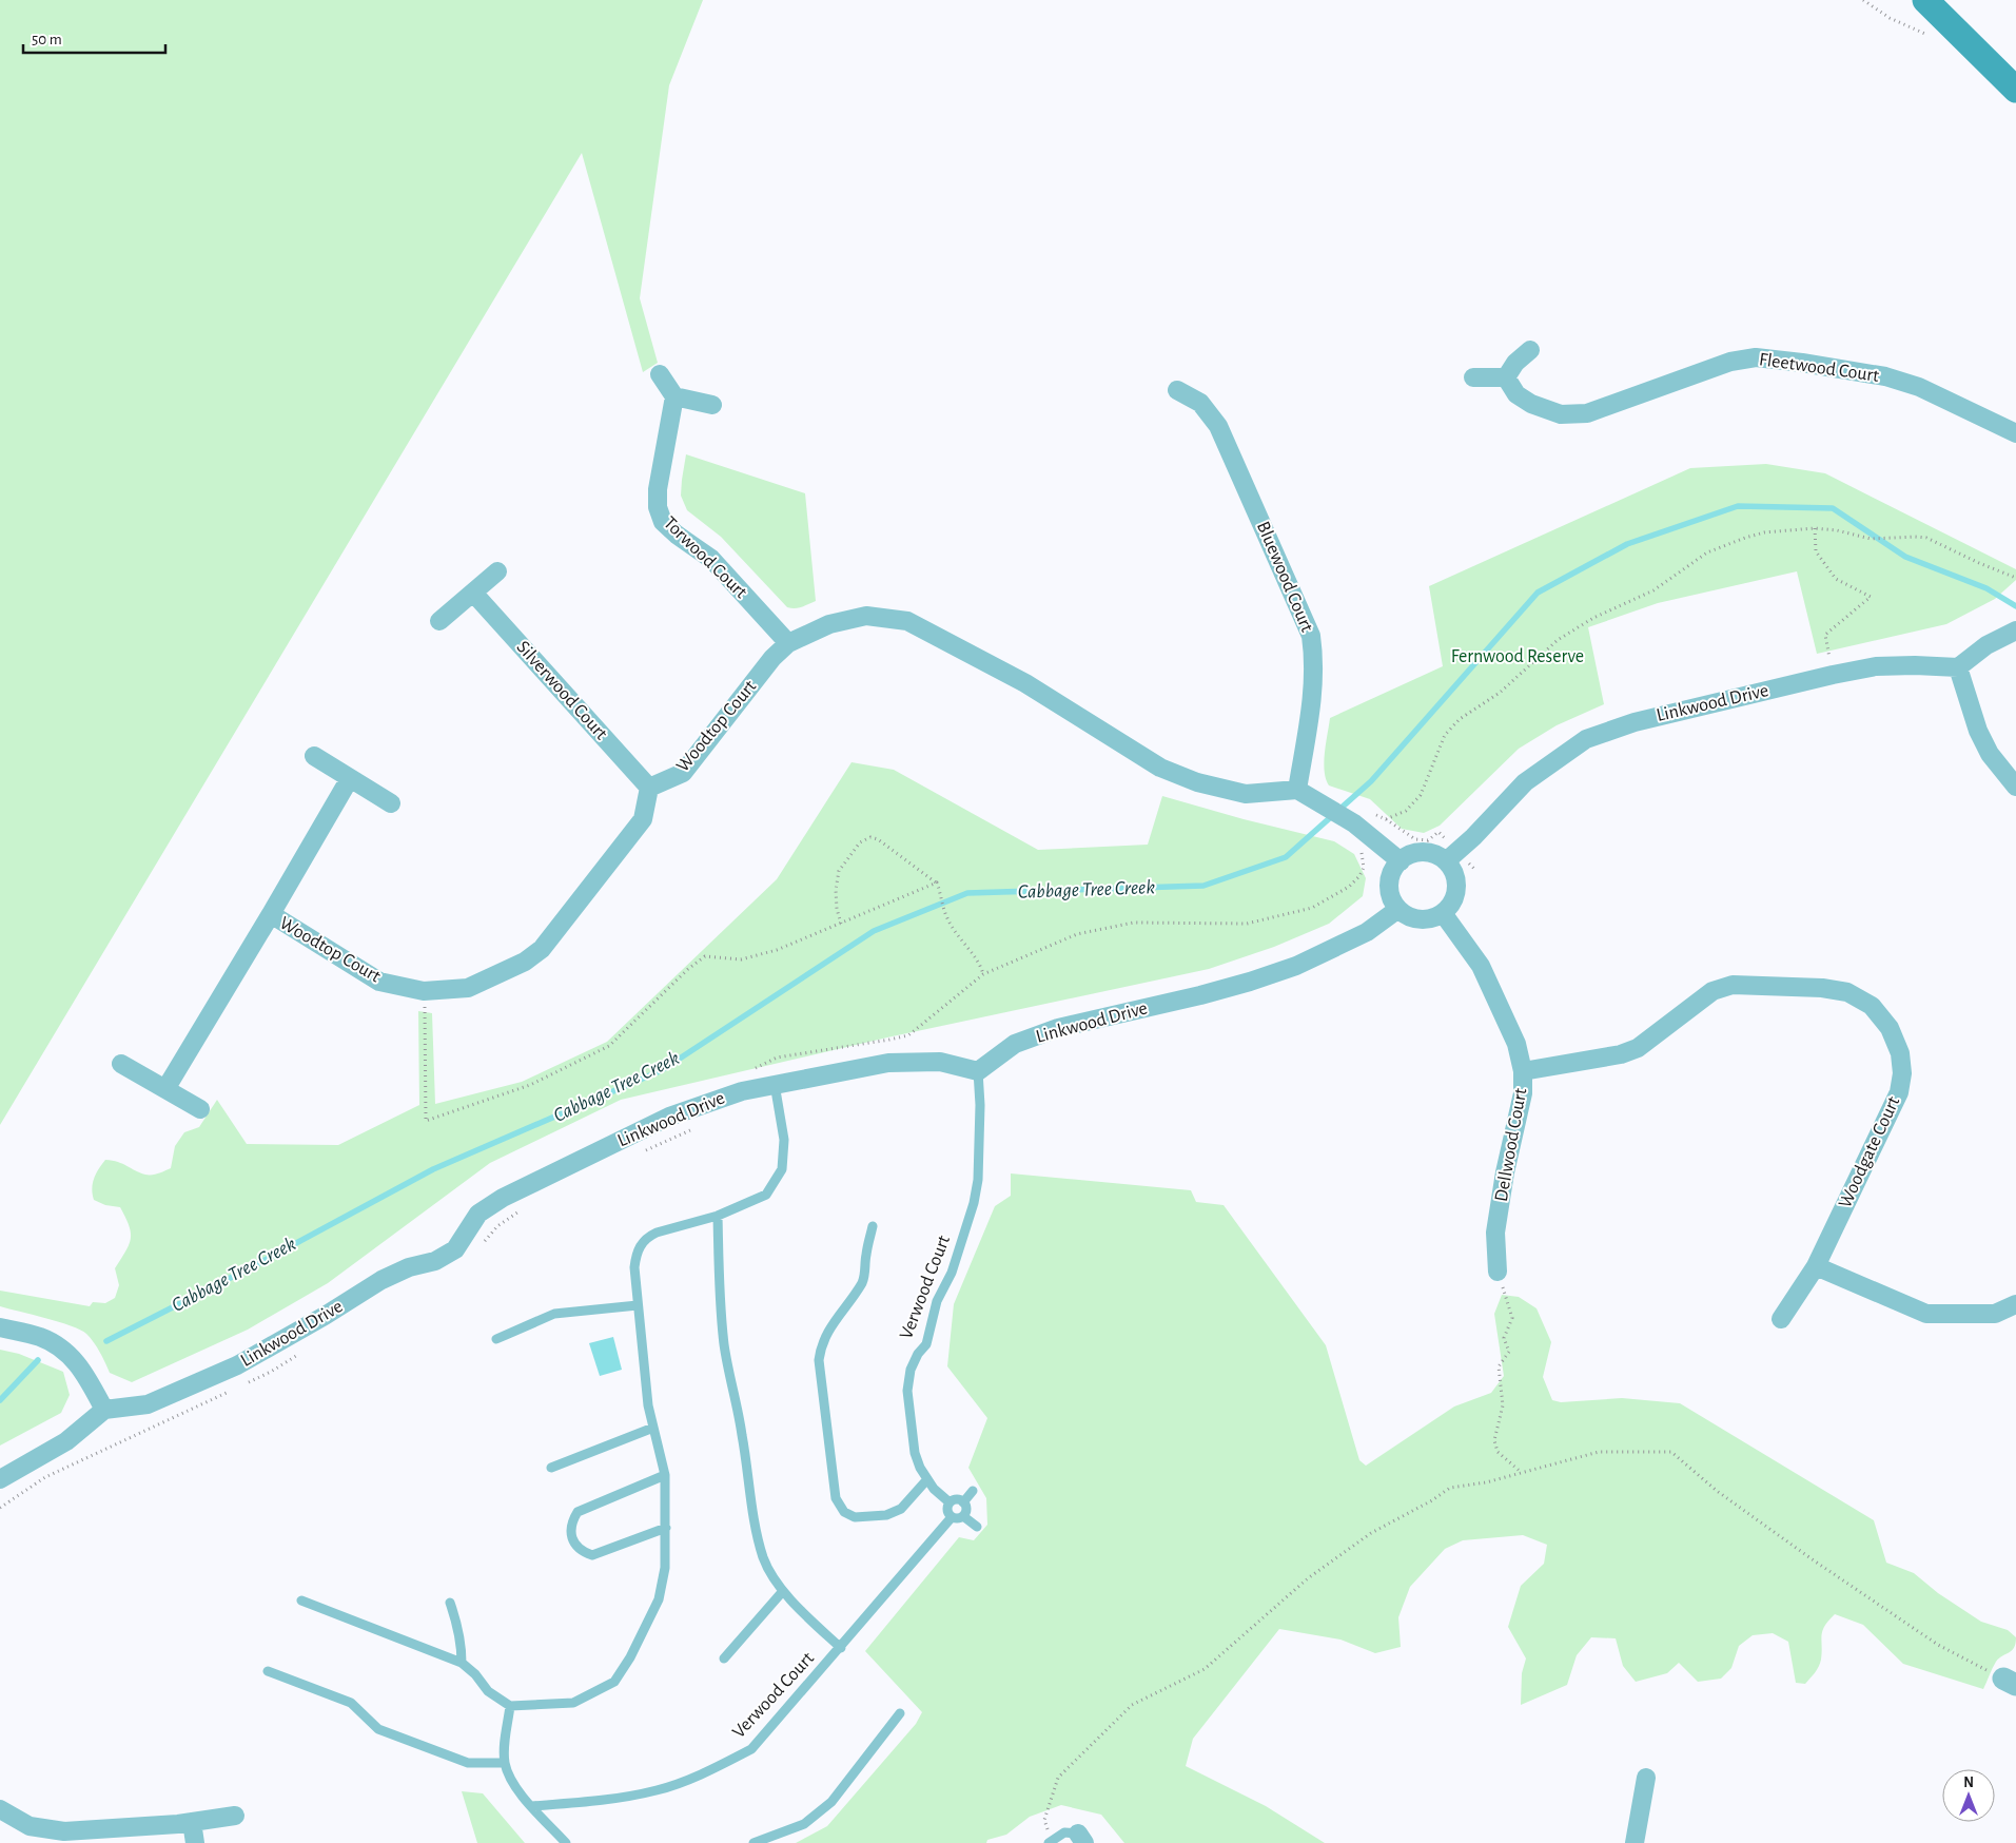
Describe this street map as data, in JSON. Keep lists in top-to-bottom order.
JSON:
{
  "streets": {
    "street": [
      "Fleetwood Court",
      "Torwood Court",
      "Bluewood Court",
      "Silverwood Court",
      "Linkwood Drive",
      "Woodtop Court",
      "Dellwood Court",
      "Woodgate Court"
    ],
    "lane": ["Verwood Court"]
  },
  "crossings": [
    ["Torwood Court", "Woodtop Court"],
    ["Bluewood Court", "Woodtop Court"],
    ["Silverwood Court", "Woodtop Court"],
    ["Linkwood Drive", "Dellwood Court"],
    ["Linkwood Drive", "Verwood Court"],
    ["Dellwood Court", "Woodgate Court"]
  ],
  "water": ["Cabbage Tree Creek"],
  "parks": ["Fernwood Reserve"],
  "scale_bar": "50 m",
  "north": "top"
}
